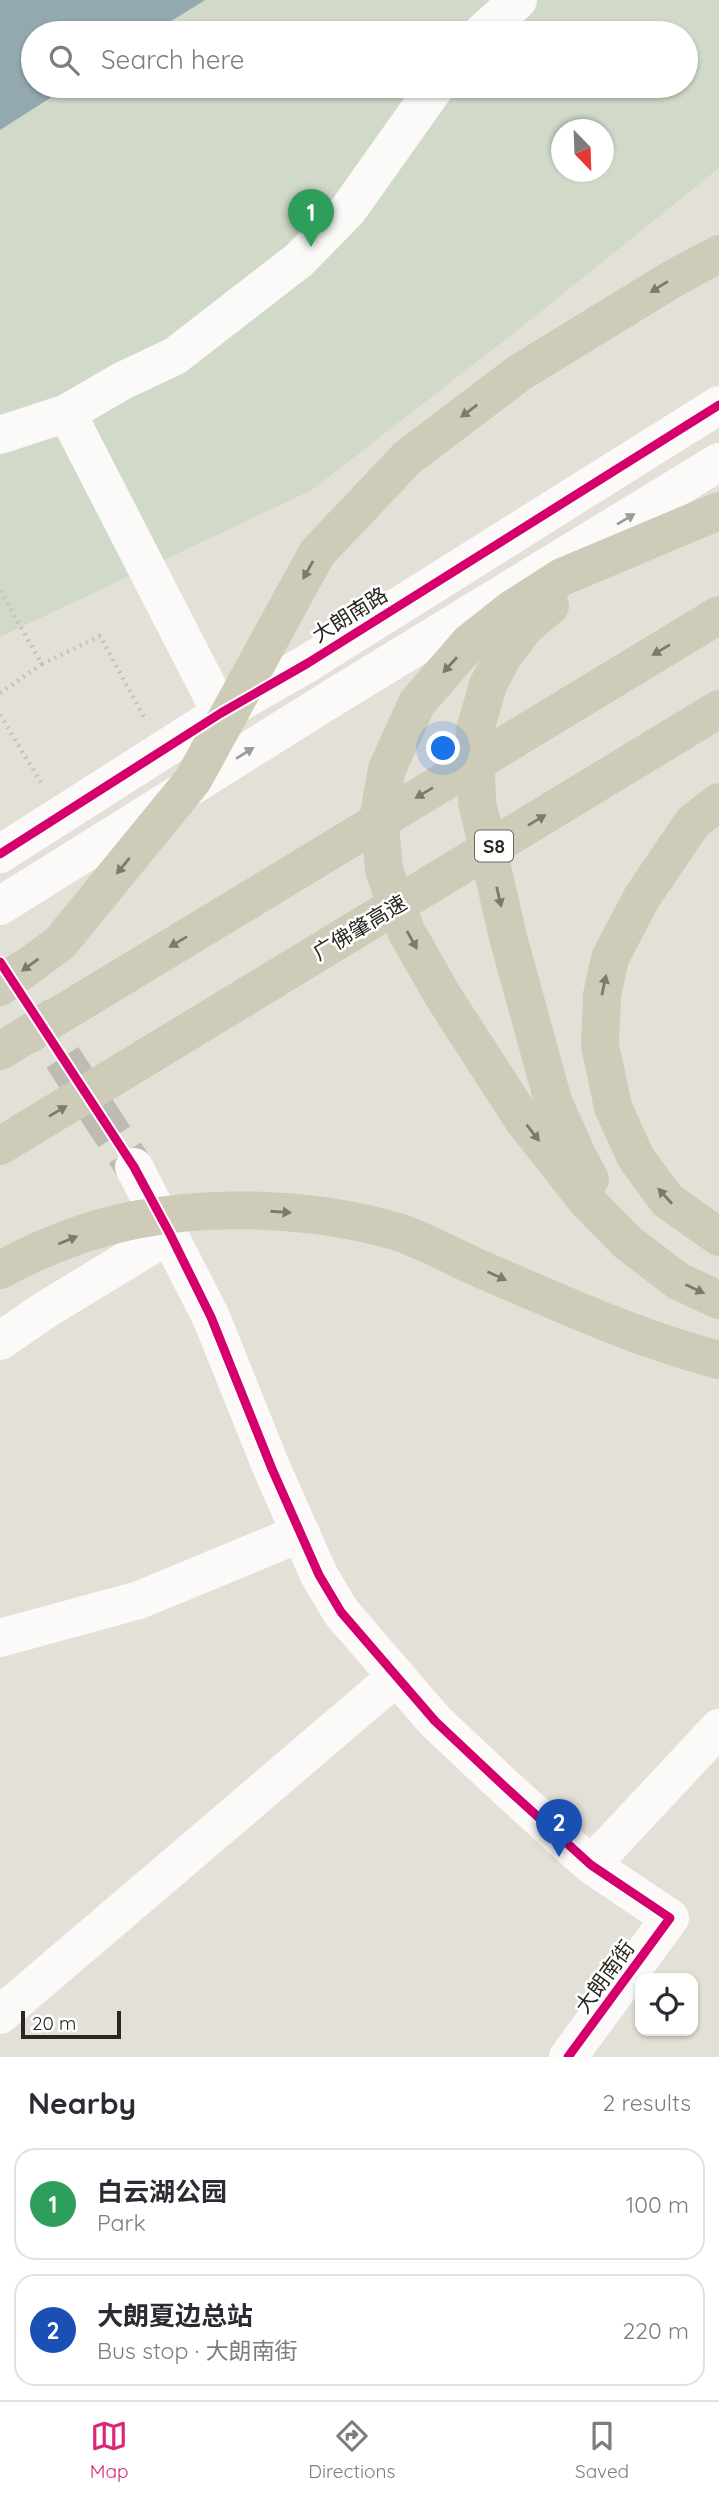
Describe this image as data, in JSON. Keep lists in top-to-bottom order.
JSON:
{
  "streets": {
    "highway": ["S8", "广佛肇高速"],
    "street": ["大朗南路", "大朗南街"]
  },
  "scale_bar": "20 m",
  "north": "bottom right",
  "page": {
    "search": "Search here",
    "pins": ["1", "2"],
    "scale": "20 m",
    "heading": ["Nearby", "2 results"],
    "list": [
      {
        "mark": "1",
        "name": "白云湖公园",
        "note": "Park",
        "value": "100 m"
      },
      {
        "mark": "2",
        "name": "大朗夏边总站",
        "note": "Bus stop · 大朗南街",
        "value": "220 m"
      }
    ],
    "nav": ["Map", "Directions", "Saved"]
  }
}
